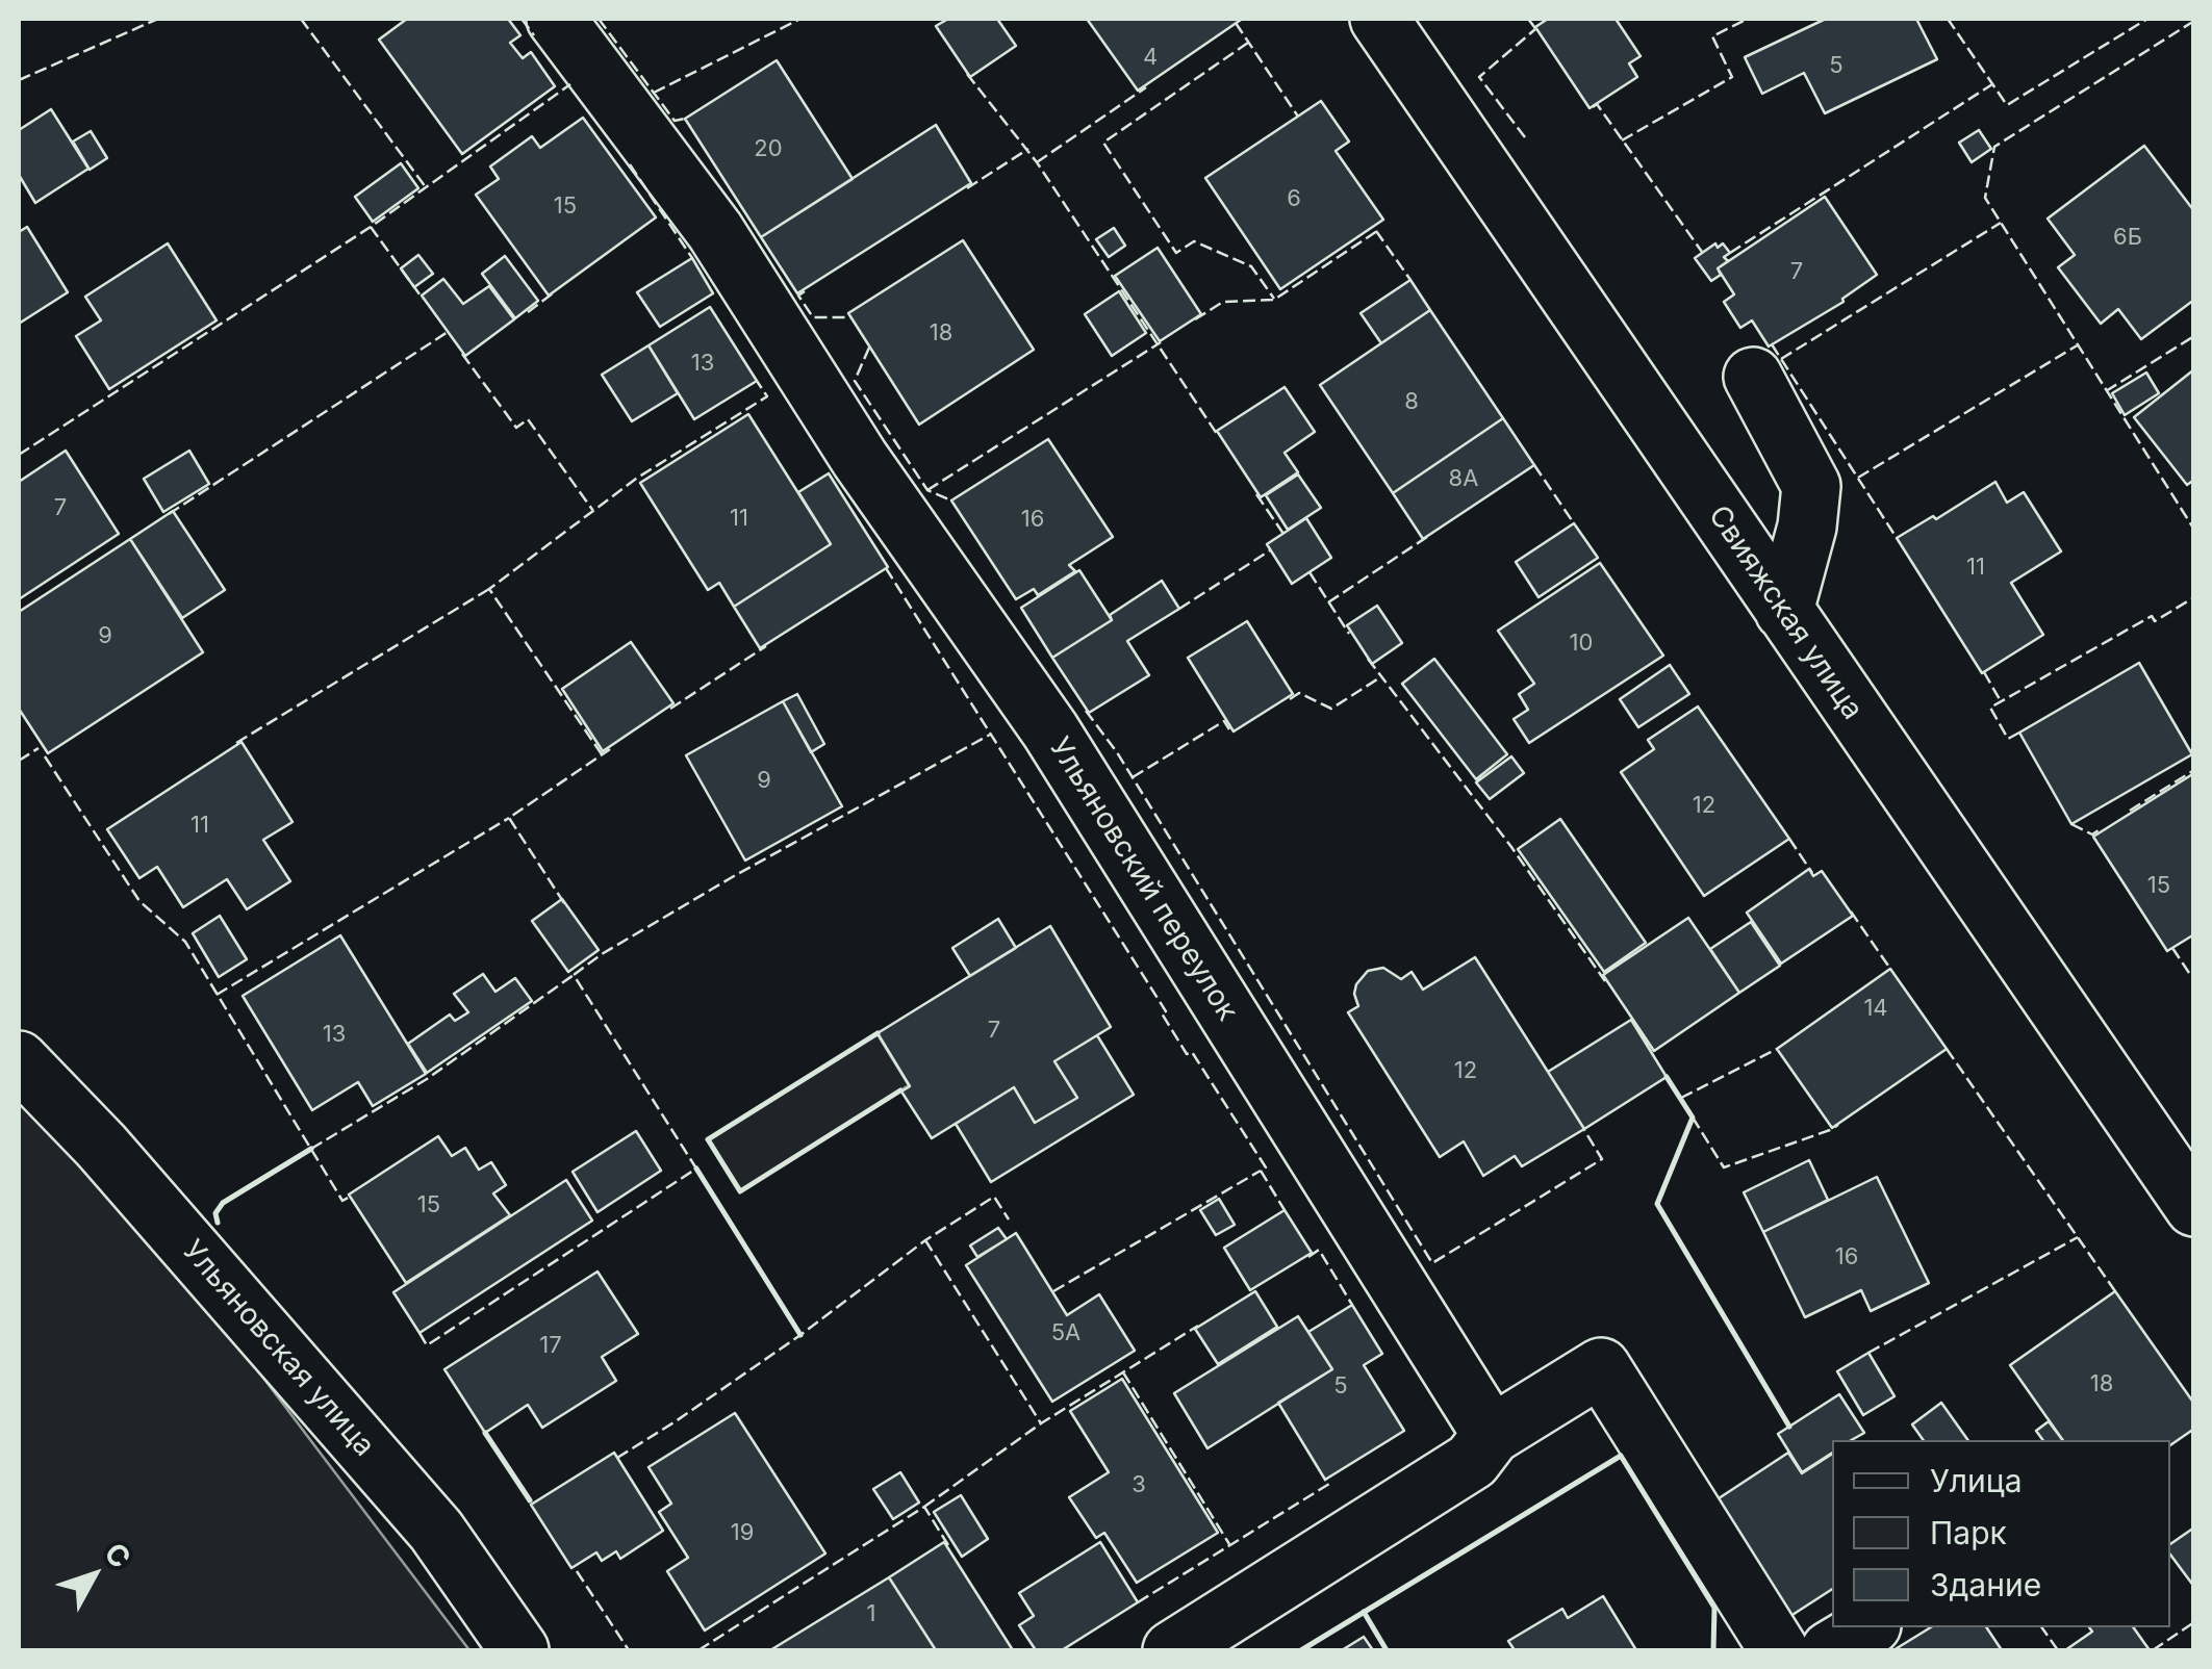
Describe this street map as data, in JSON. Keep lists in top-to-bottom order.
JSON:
{
  "streets": {
    "street": ["Свияжская улица", "Ульяновский переулок", "Ульяновская улица"]
  },
  "house_numbers": [
    "4",
    "5",
    "20",
    "6",
    "15",
    "6Б",
    "7",
    "18",
    "13",
    "8",
    "8А",
    "7",
    "11",
    "16",
    "11",
    "9",
    "10",
    "9",
    "12",
    "11",
    "15",
    "14",
    "7",
    "13",
    "12",
    "15",
    "16",
    "5А",
    "17",
    "18",
    "5",
    "3",
    "19",
    "1"
  ],
  "legend": ["Улица", "Парк", "Здание"],
  "north": "top right"
}
